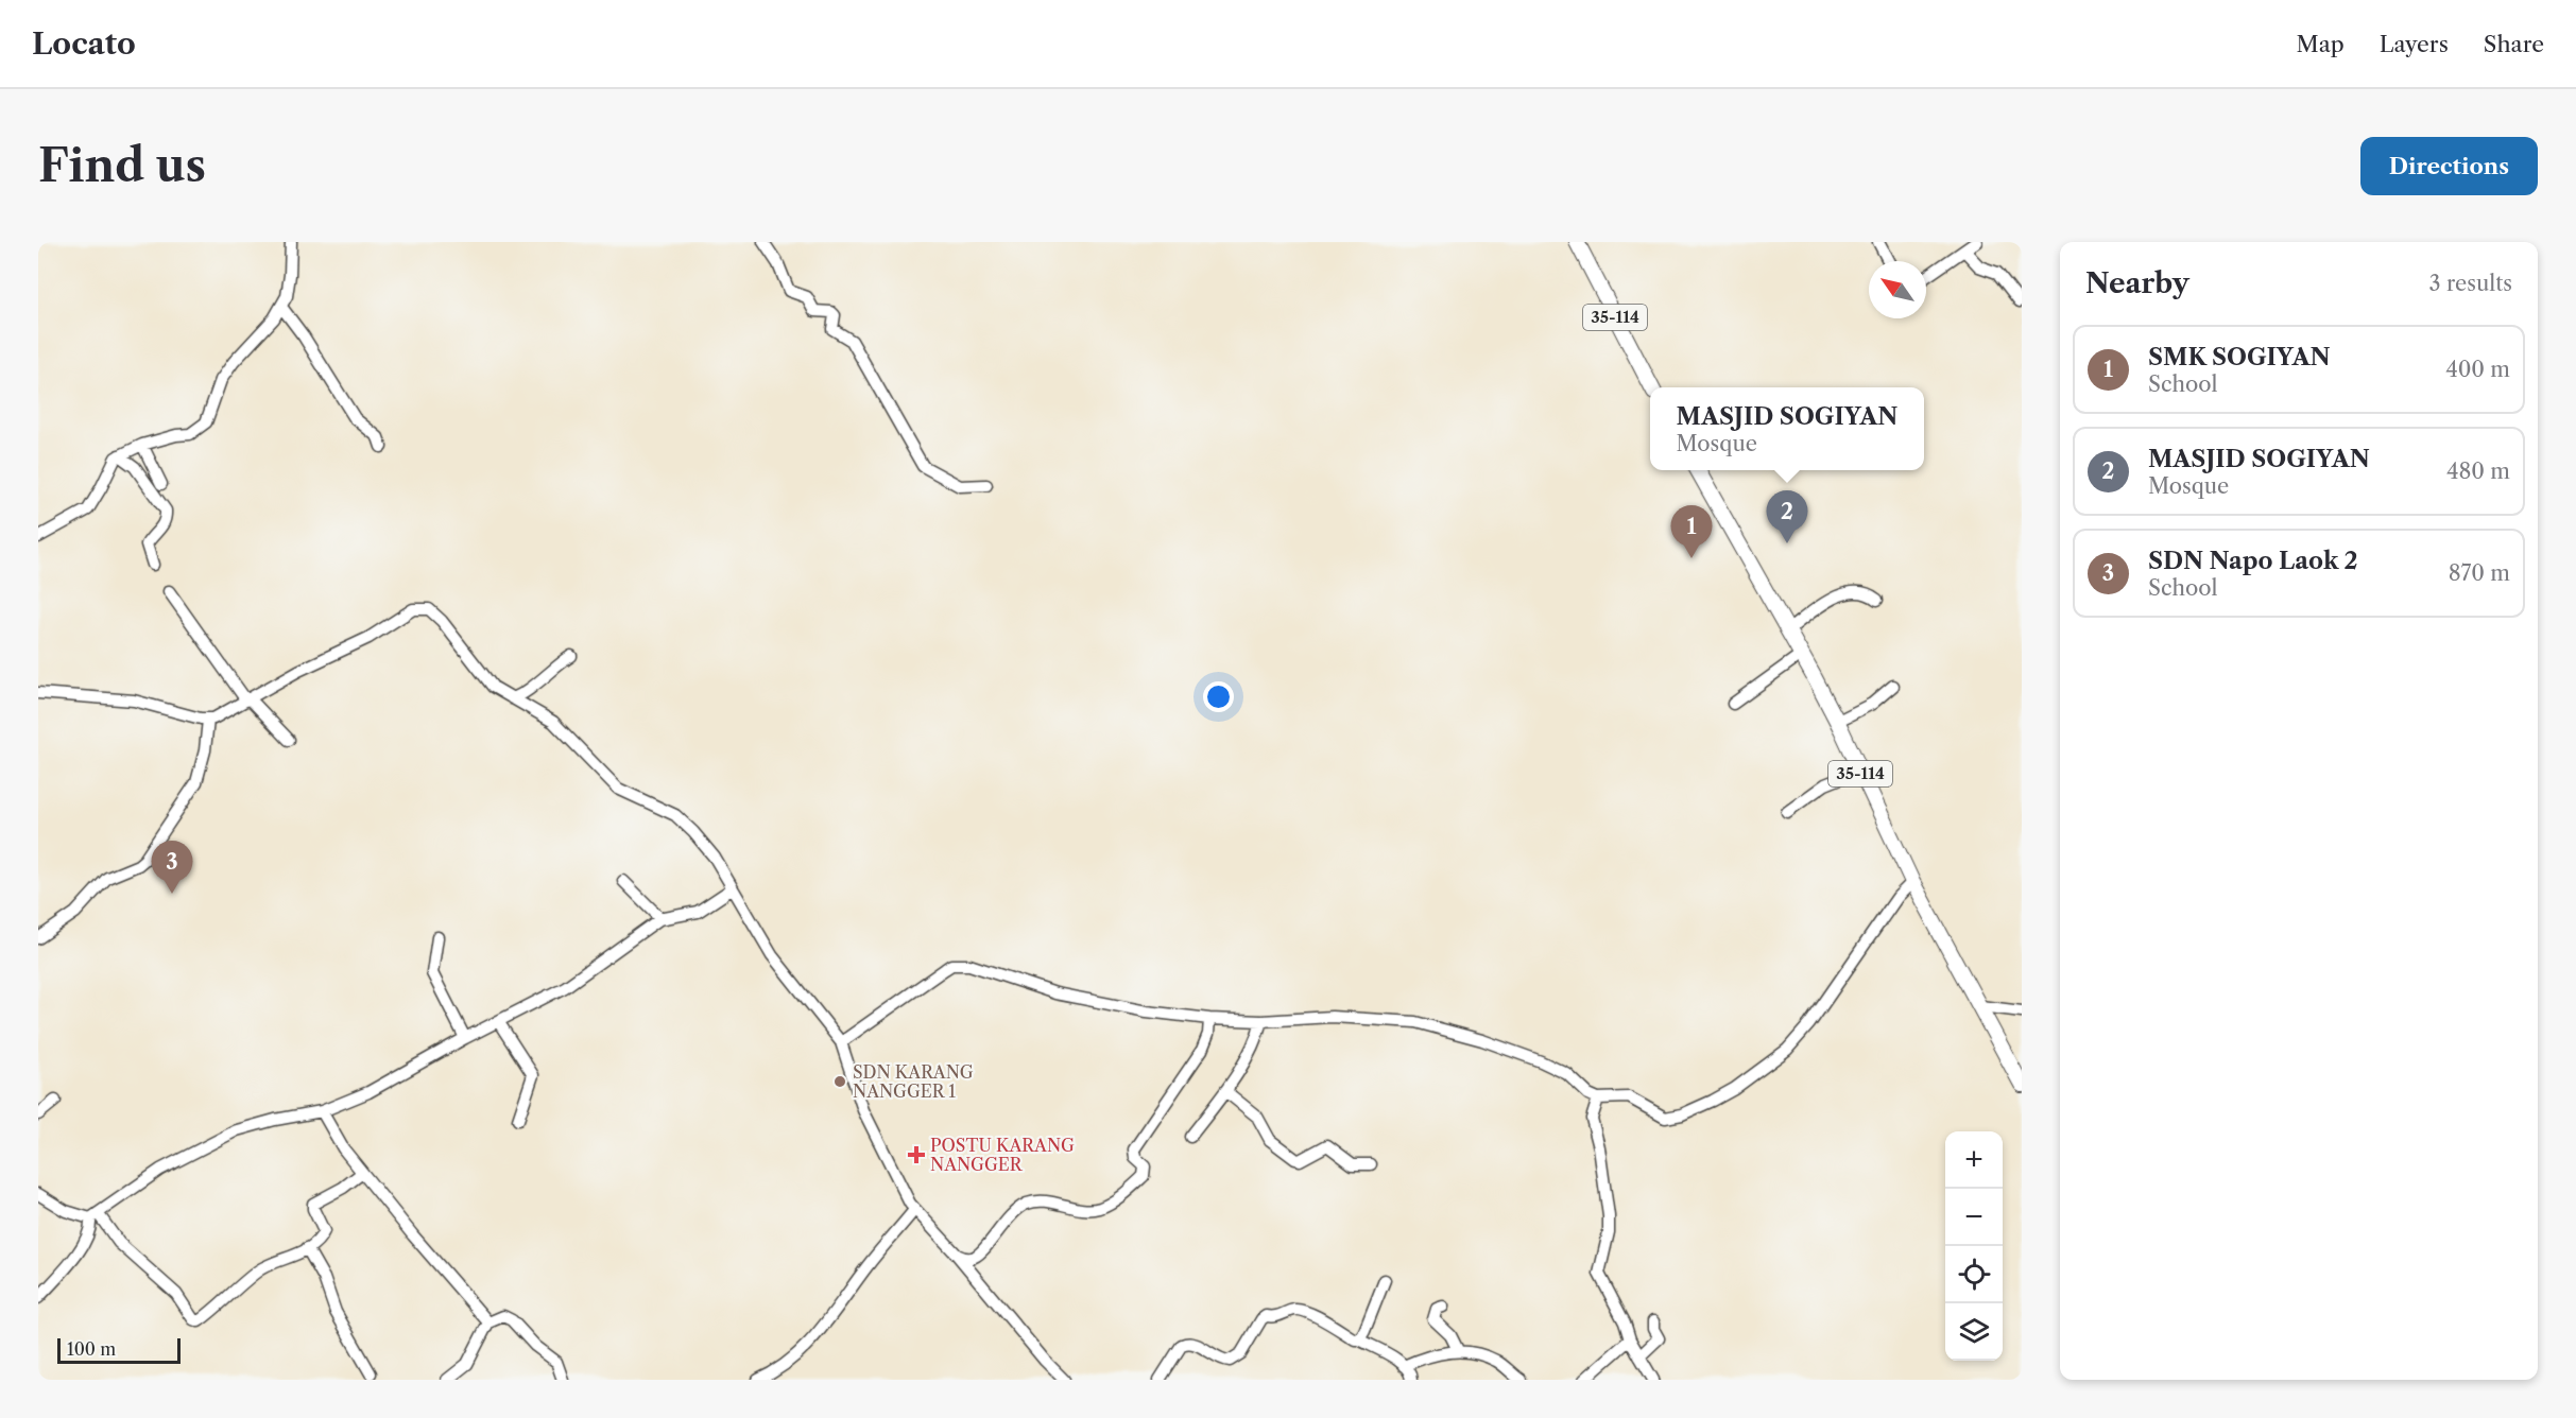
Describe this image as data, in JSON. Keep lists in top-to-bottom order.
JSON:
{
  "streets": {
    "main road": ["35-114"]
  },
  "places": {
    "other": ["SDN KARANG NANGGER 1"],
    "health": ["POSTU KARANG NANGGER"]
  },
  "scale_bar": "100 m",
  "north": "top left",
  "page": {
    "header": "Locato",
    "nav": ["Map", "Layers", "Share"],
    "buttons": "Directions",
    "title": "Find us",
    "heading": ["Nearby", "3 results"],
    "list": [
      {
        "mark": "1",
        "name": "SMK SOGIYAN",
        "note": "School",
        "value": "400 m"
      },
      {
        "mark": "2",
        "name": "MASJID SOGIYAN",
        "note": "Mosque",
        "value": "480 m"
      },
      {
        "mark": "3",
        "name": "SDN Napo Laok 2",
        "note": "School",
        "value": "870 m"
      }
    ],
    "popup": ["MASJID SOGIYAN", "Mosque"],
    "pins": ["2", "1", "3"],
    "map_buttons": ["+", "−"],
    "scale": "100 m"
  }
}
